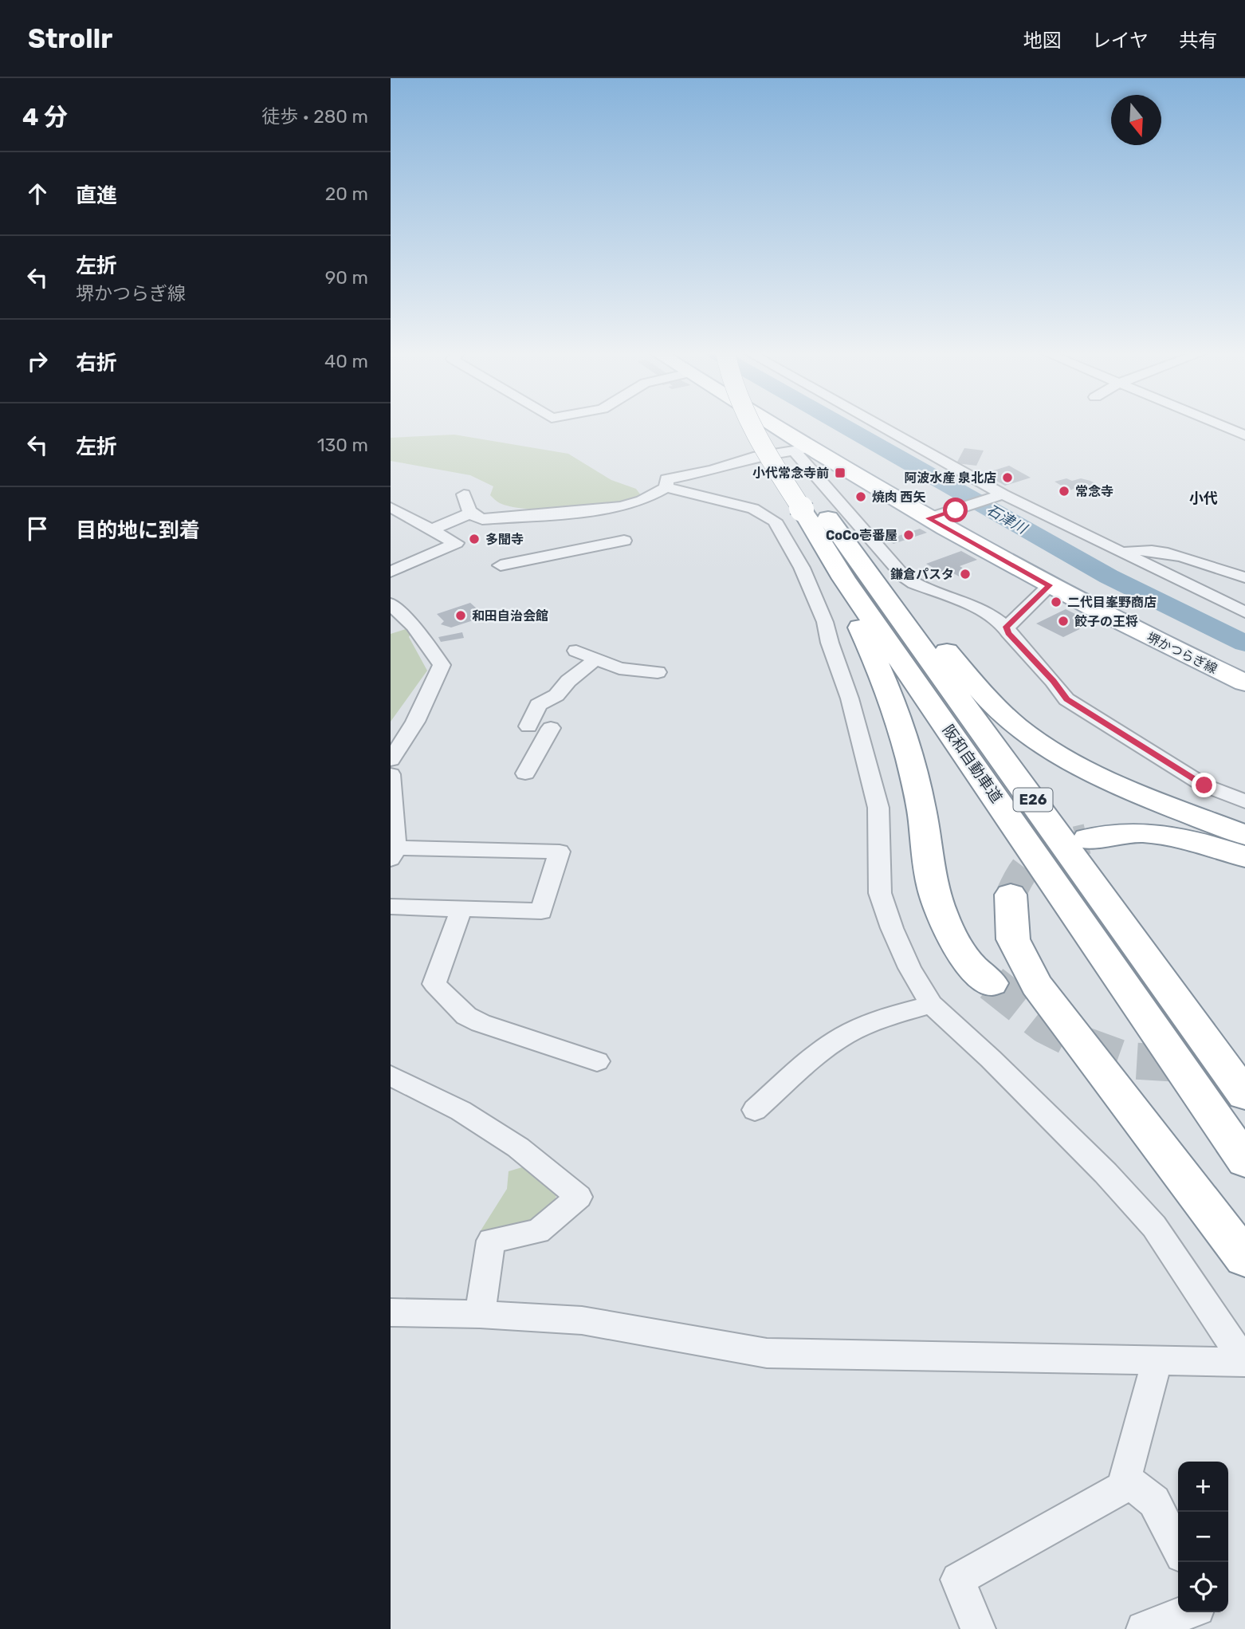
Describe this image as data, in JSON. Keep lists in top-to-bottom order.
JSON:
{
  "streets": {
    "main road": ["堺かつらぎ線", "阪和自動車道", "E26"]
  },
  "districts": ["小代"],
  "water": ["石津川"],
  "places": {
    "transit": ["小代常念寺前"],
    "other": [
      "阿波水産 泉北店",
      "常念寺",
      "焼肉 西矢",
      "CoCo壱番屋",
      "多聞寺",
      "鎌倉パスタ",
      "二代目峯野商店",
      "和田自治会館",
      "餃子の王将"
    ]
  },
  "north": "bottom",
  "page": {
    "header": "Strollr",
    "nav": ["地図", "レイヤ", "共有"],
    "heading": ["4 分", "徒歩 · 280 m"],
    "list": [
      ["直進", "20 m"],
      ["左折", "堺かつらぎ線", "90 m"],
      ["右折", "40 m"],
      ["左折", "130 m"],
      "目的地に到着"
    ],
    "map_buttons": ["+", "−"]
  }
}
